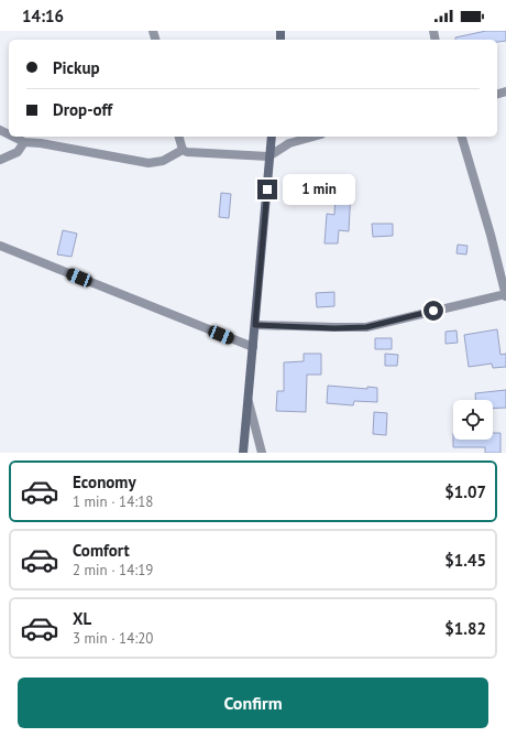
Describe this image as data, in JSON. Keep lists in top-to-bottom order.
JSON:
{
  "page": {
    "status": "14:16",
    "banner": ["Pickup", "Drop-off"],
    "bubble": "1 min",
    "list": [
      {
        "name": "Economy",
        "note": "1 min · 14:18",
        "value": "$1.07"
      },
      {
        "name": "Comfort",
        "note": "2 min · 14:19",
        "value": "$1.45"
      },
      {
        "name": "XL",
        "note": "3 min · 14:20",
        "value": "$1.82"
      }
    ],
    "buttons": "Confirm"
  }
}
